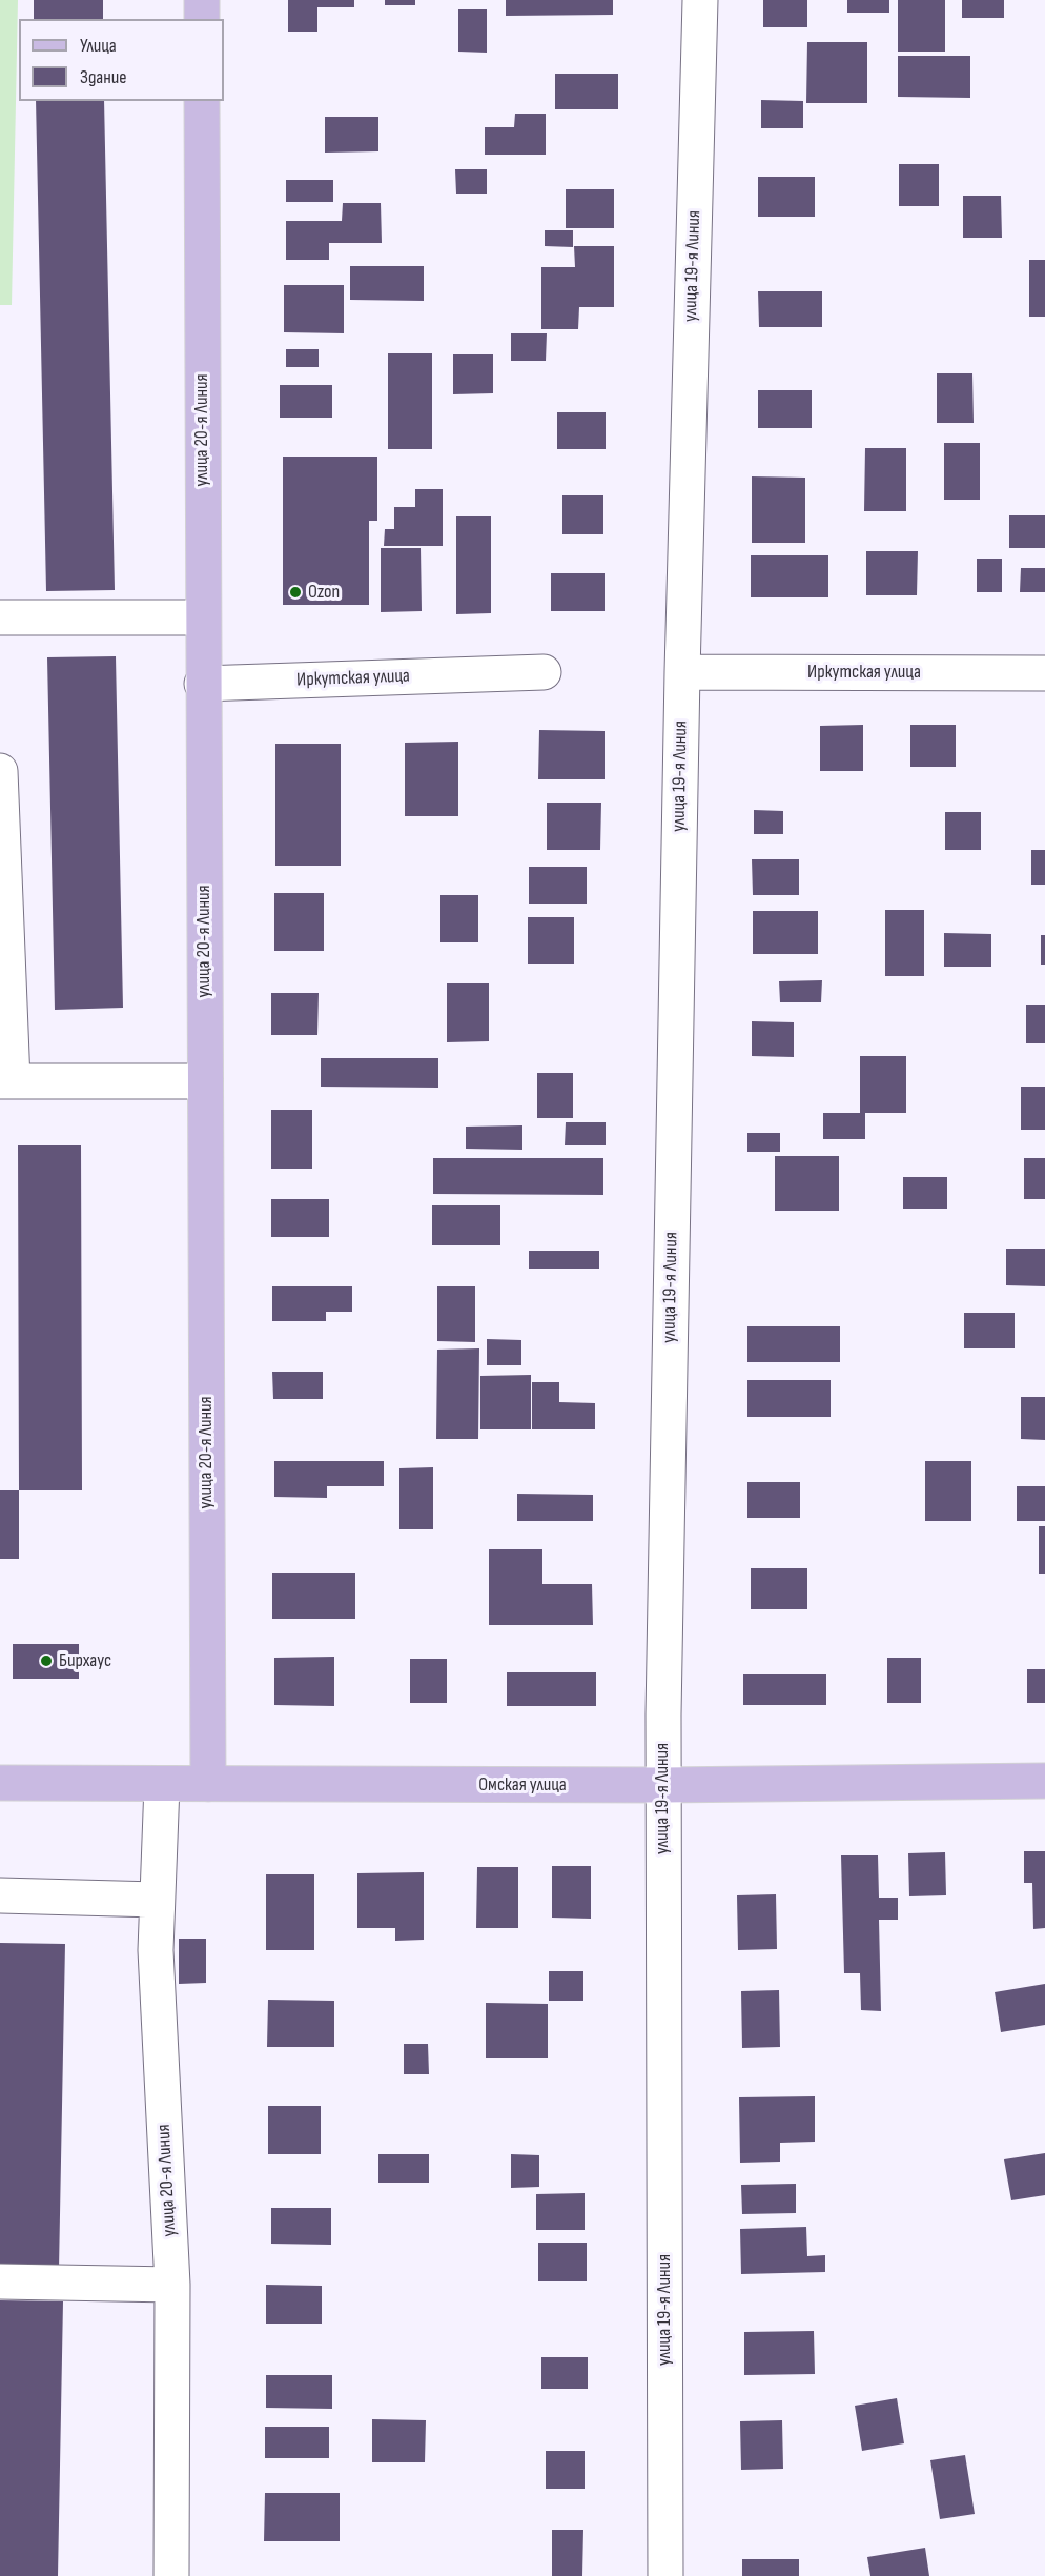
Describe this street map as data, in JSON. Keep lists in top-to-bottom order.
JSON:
{
  "streets": {
    "main road": ["улица 20-я Линия", "Омская улица"],
    "street": ["улица 19-я Линия", "Иркутская улица"]
  },
  "crossings": [
    ["улица 19-я Линия", "Иркутская улица"],
    ["улица 19-я Линия", "Омская улица"],
    ["улица 20-я Линия", "Иркутская улица"],
    ["улица 20-я Линия", "Омская улица"]
  ],
  "places": ["Ozon", "Бирхаус"],
  "legend": ["Улица", "Здание"]
}
